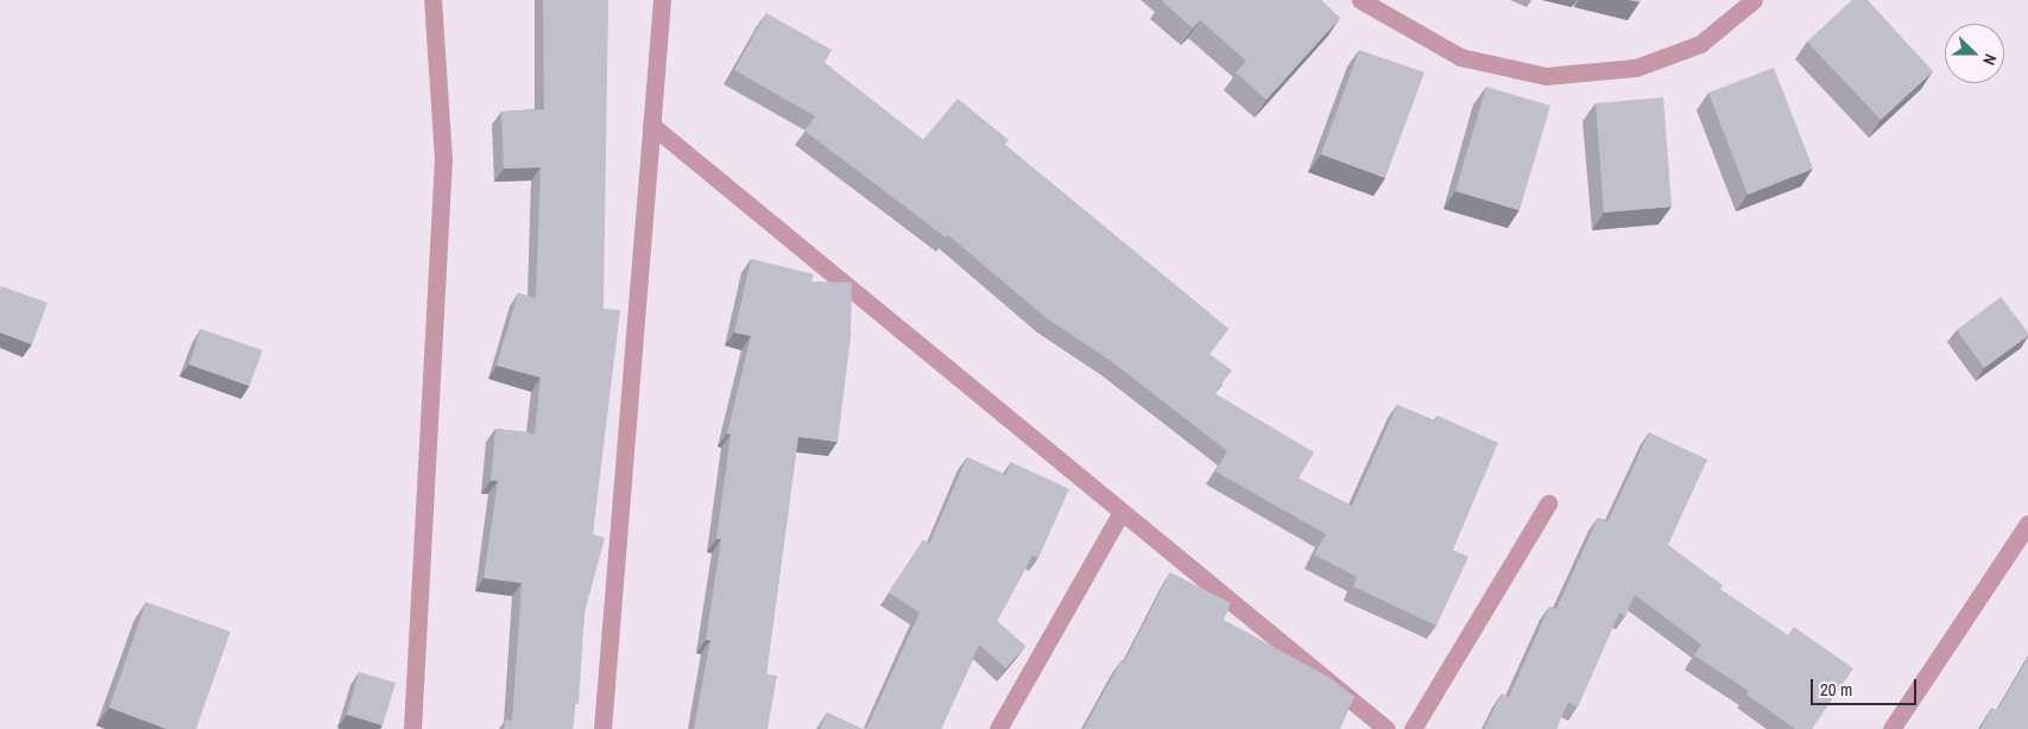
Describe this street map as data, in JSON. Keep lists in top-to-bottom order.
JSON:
{
  "scale_bar": "20 m",
  "north": "right"
}
